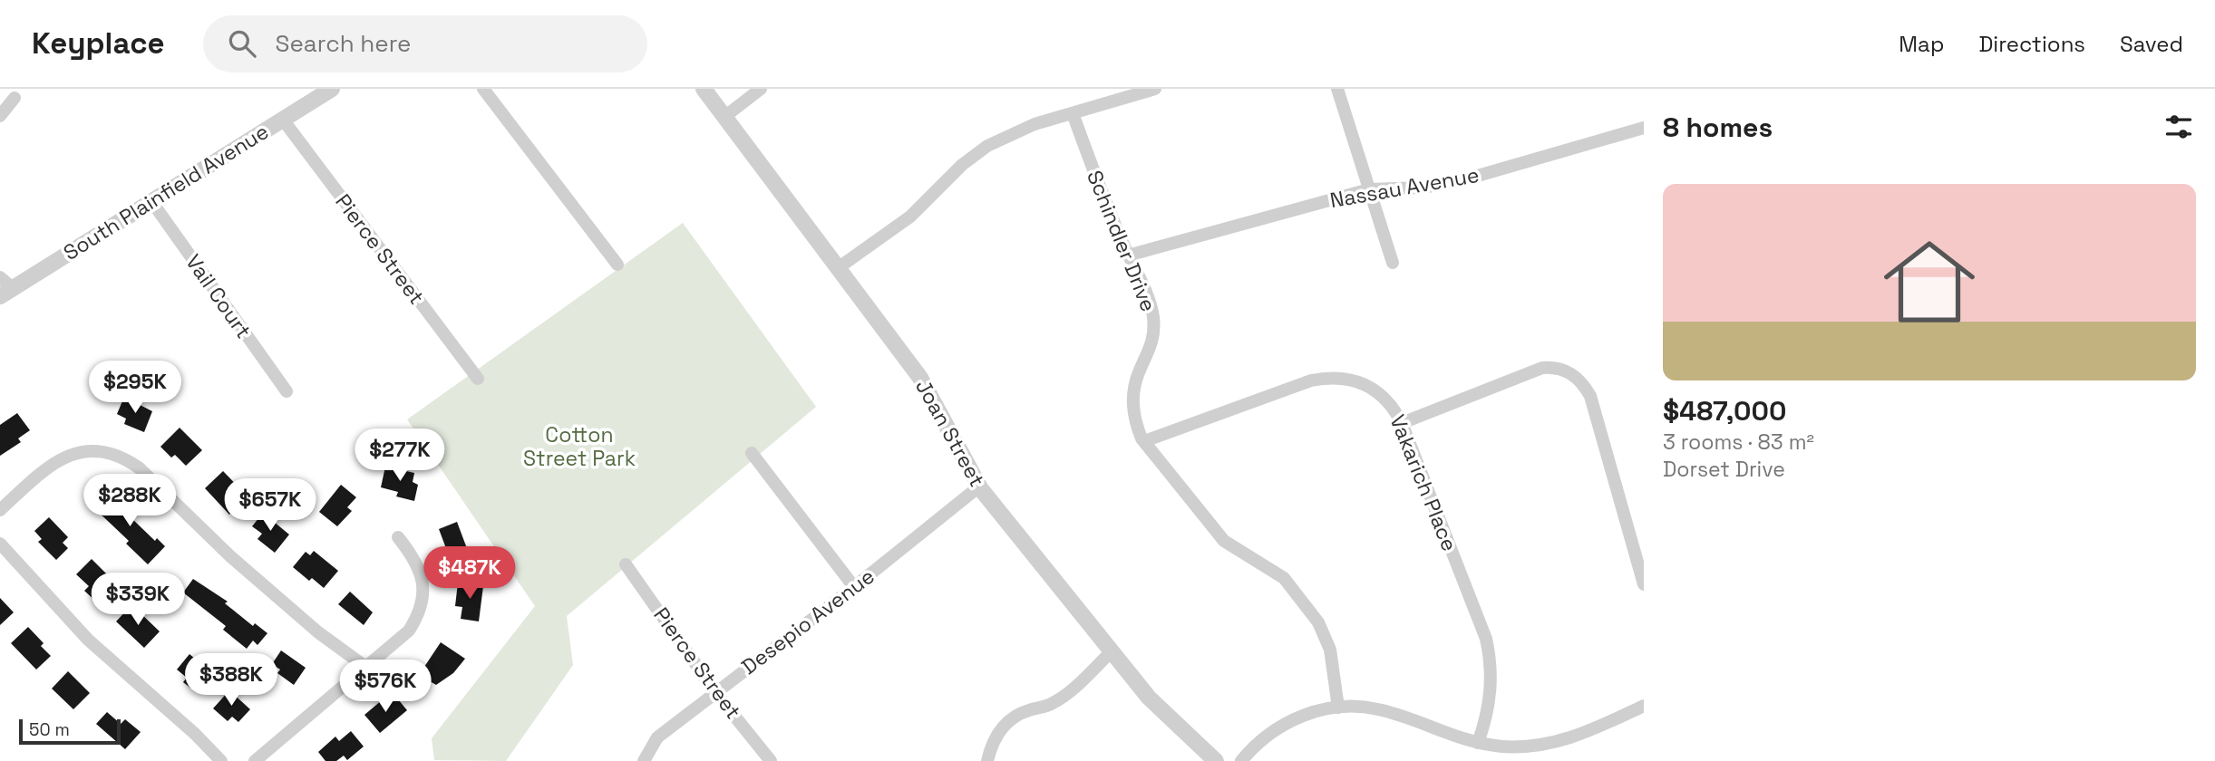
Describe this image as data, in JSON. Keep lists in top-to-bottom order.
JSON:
{
  "streets": {
    "street": [
      "Nassau Avenue",
      "South Plainfield Avenue",
      "Schindler Drive",
      "Pierce Street",
      "Vail Court",
      "Joan Street",
      "Vakarich Place",
      "Desepio Avenue"
    ]
  },
  "crossings": [
    ["Nassau Avenue", "Schindler Drive"],
    ["South Plainfield Avenue", "Pierce Street"],
    ["South Plainfield Avenue", "Vail Court"],
    ["Schindler Drive", "Vakarich Place"],
    ["Pierce Street", "Desepio Avenue"],
    ["Joan Street", "Desepio Avenue"]
  ],
  "parks": ["Cotton Street Park"],
  "scale_bar": "50 m",
  "page": {
    "header": "Keyplace",
    "search": "Search here",
    "nav": ["Map", "Directions", "Saved"],
    "heading": "8 homes",
    "list": [
      {
        "name": "$487,000",
        "note": "3 rooms · 83 m² · Dorset Drive"
      }
    ],
    "price": [
      "$295K",
      "$277K",
      "$288K",
      "$657K",
      "$487K",
      "$339K",
      "$388K",
      "$576K"
    ],
    "scale": "50 m"
  }
}
